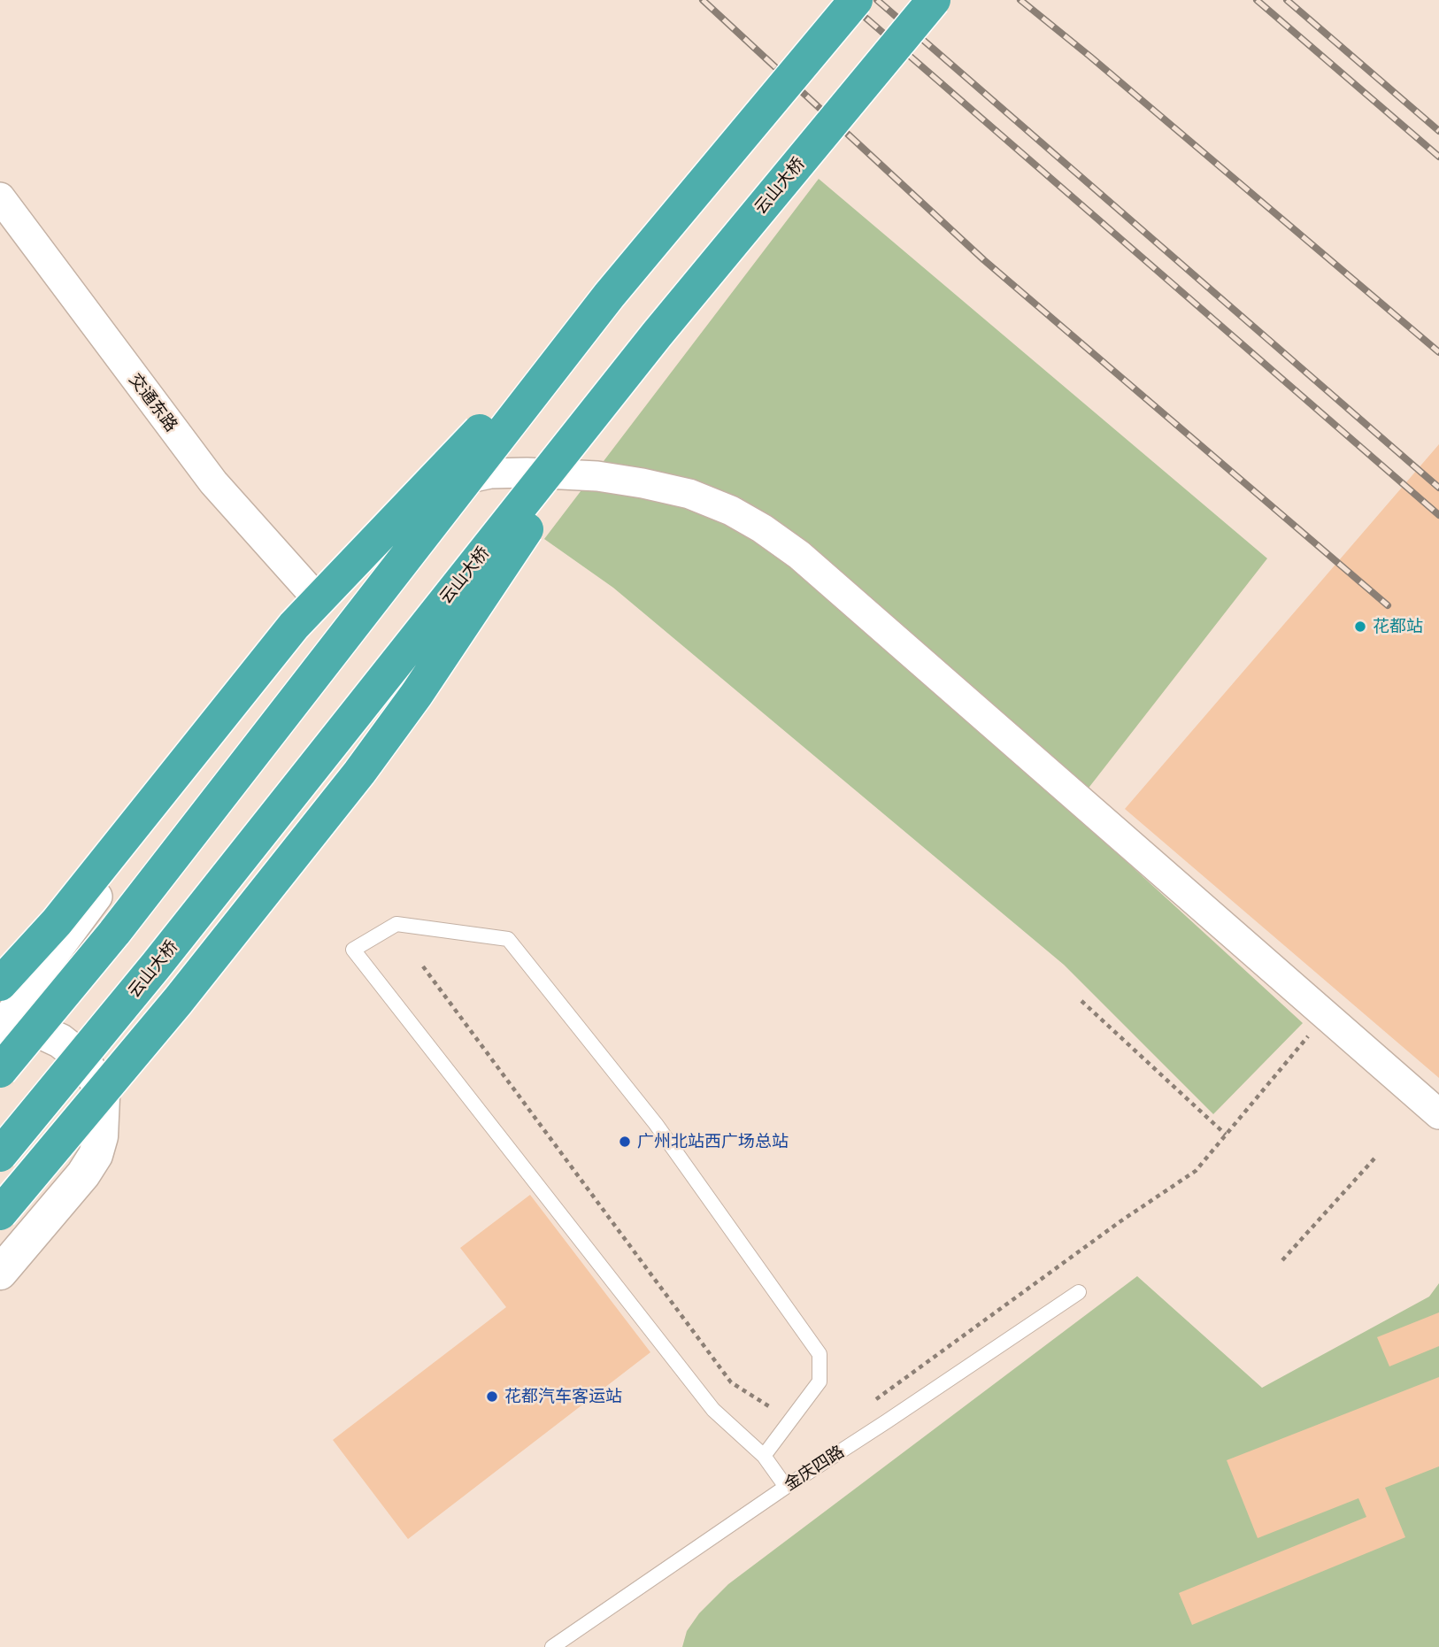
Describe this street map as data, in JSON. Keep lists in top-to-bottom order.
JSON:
{
  "streets": {
    "highway": ["云山大桥"],
    "street": ["交通东路"],
    "lane": ["金庆四路"]
  },
  "places": ["花都站", "广州北站西广场总站", "花都汽车客运站"]
}
